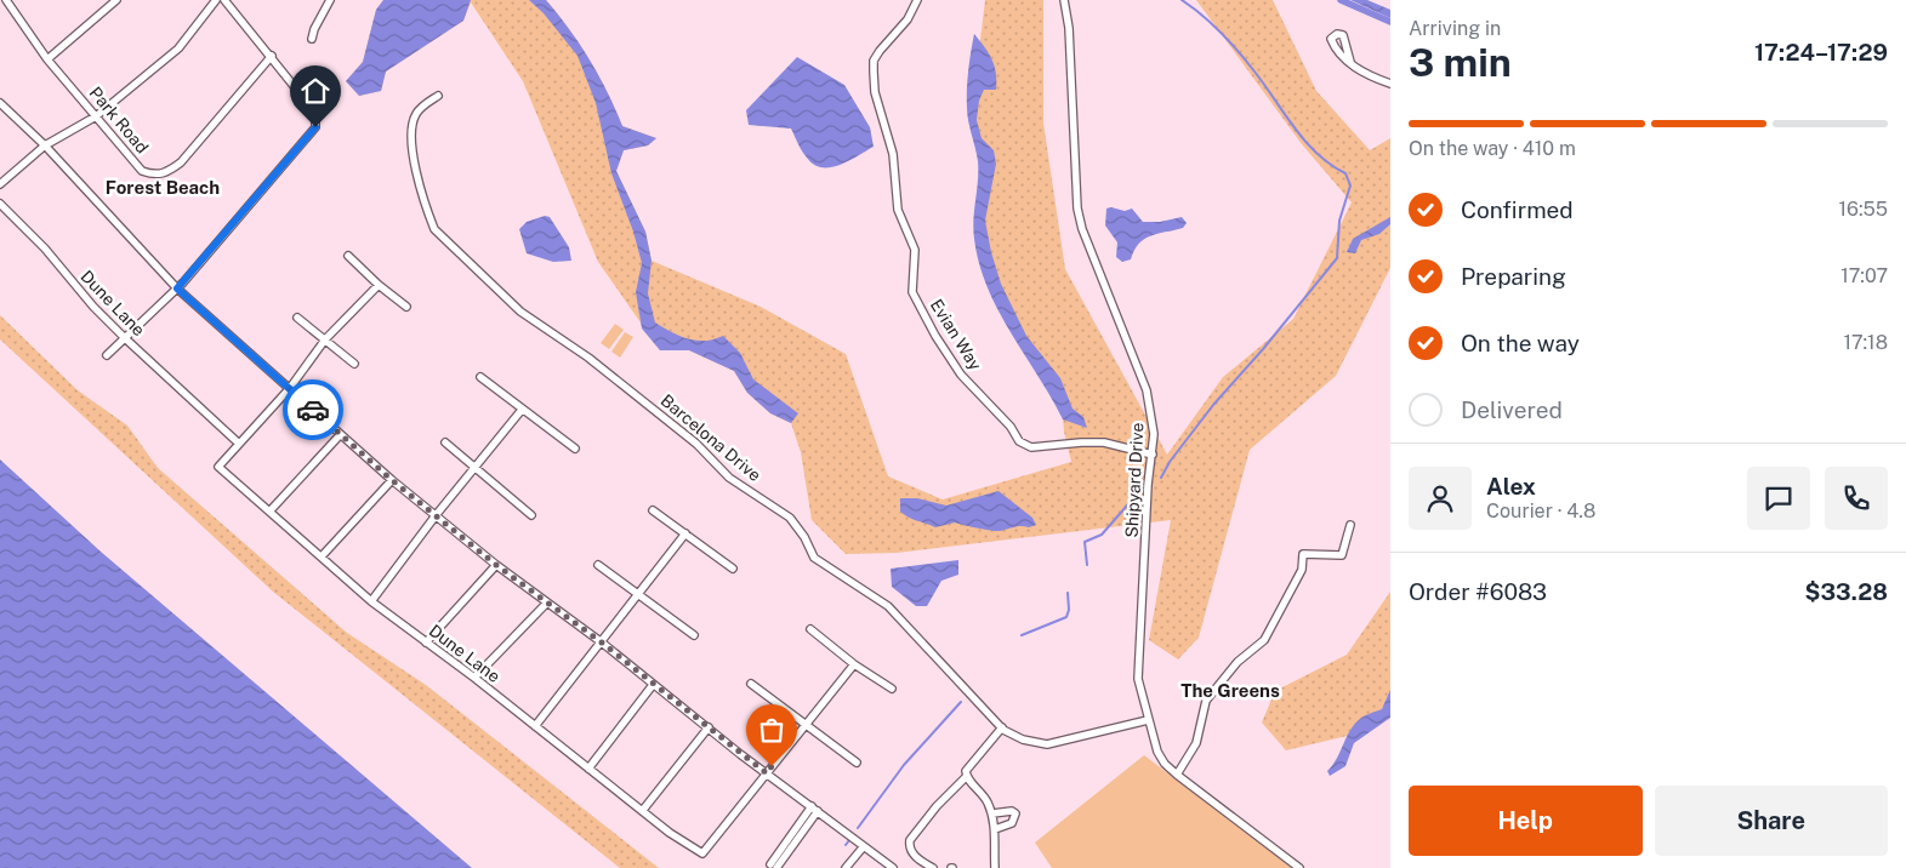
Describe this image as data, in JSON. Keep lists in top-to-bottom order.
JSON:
{
  "streets": {
    "street": [
      "Park Road",
      "Dune Lane",
      "Evian Way",
      "Barcelona Drive",
      "Shipyard Drive"
    ]
  },
  "crossings": [
    ["Evian Way", "Shipyard Drive"],
    ["Barcelona Drive", "Shipyard Drive"]
  ],
  "districts": ["Forest Beach", "The Greens"],
  "page": {
    "heading": ["3 min", "Arriving in", "17:24–17:29"],
    "panel": [
      "Alex",
      "Courier · 4.8",
      "Order #6083",
      "$33.28"
    ],
    "bar": "On the way · 410 m",
    "list": [
      ["Confirmed", "16:55"],
      ["Preparing", "17:07"],
      ["On the way", "17:18"],
      "Delivered"
    ],
    "buttons": ["Help", "Share"]
  }
}
